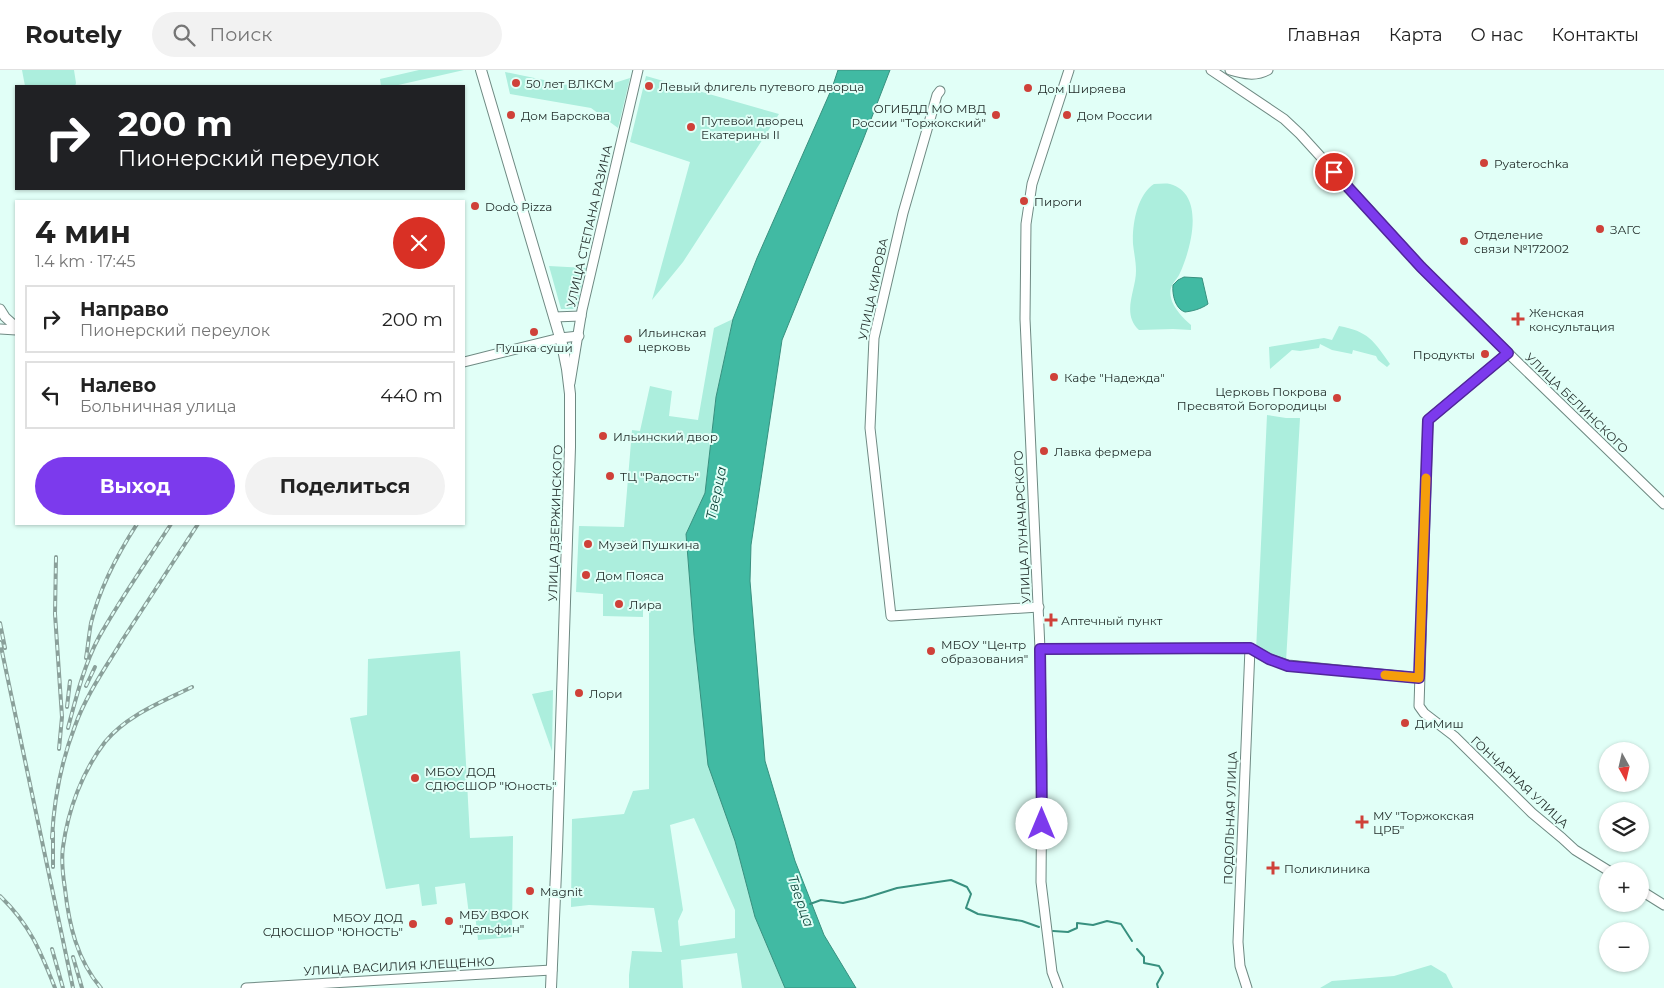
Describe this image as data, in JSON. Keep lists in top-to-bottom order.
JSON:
{
  "streets": {
    "main road": ["УЛИЦА ДЗЕРЖИНСКОГО"],
    "street": [
      "УЛИЦА СТЕПАНА РАЗИНА",
      "УЛИЦА КИРОВА",
      "УЛИЦА БЕЛИНСКОГО",
      "УЛИЦА ЛУНАЧАРСКОГО",
      "ГОНЧАРНАЯ УЛИЦА",
      "ПОДОЛЬНАЯ УЛИЦА",
      "УЛИЦА ВАСИЛИЯ КЛЕЩЕНКО"
    ]
  },
  "crossings": [
    ["УЛИЦА СТЕПАНА РАЗИНА", "УЛИЦА ДЗЕРЖИНСКОГО"],
    ["УЛИЦА КИРОВА", "УЛИЦА ЛУНАЧАРСКОГО"],
    ["УЛИЦА ДЗЕРЖИНСКОГО", "УЛИЦА ВАСИЛИЯ КЛЕЩЕНКО"]
  ],
  "water": ["Тверца"],
  "places": {
    "other": [
      "50 лет ВЛКСМ",
      "Левый флигель путевого дворца",
      "Дом Ширяева",
      "Дом Барскова",
      "ОГИБДД МО МВД России \"Торжокский\"",
      "Дом России",
      "Путевой дворец Екатерины II",
      "Pyaterochka",
      "Пироги",
      "Dodo Pizza",
      "ЗАГС",
      "Отделение связи №172002",
      "Пушка суши",
      "Ильинская церковь",
      "Продукты",
      "Кафе \"Надежда\"",
      "Церковь Покрова Пресвятой Богородицы",
      "Ильинский двор",
      "Лавка фермера",
      "ТЦ \"Радость\"",
      "Музей Пушкина",
      "Дом Пояса",
      "Лира",
      "МБОУ \"Центр образования\"",
      "Лори",
      "ДиМиш",
      "МБОУ ДОД СДЮСШОР \"Юность\"",
      "Magnit",
      "МБУ ВФОК \"Дельфин\"",
      "МБОУ ДОД СДЮСШОР \"ЮНОСТЬ\""
    ],
    "health": [
      "Женская консультация",
      "Аптечный пункт",
      "МУ \"Торжокская ЦРБ\"",
      "Поликлиника"
    ]
  },
  "north": "bottom",
  "page": {
    "header": "Routely",
    "search": "Поиск",
    "nav": [
      "Главная",
      "Карта",
      "О нас",
      "Контакты"
    ],
    "turn": ["200 m", "Пионерский переулок"],
    "heading": ["4 мин", "1.4 km · 17:45"],
    "list": [
      {
        "name": "Направо",
        "note": "Пионерский переулок",
        "value": "200 m"
      },
      {
        "name": "Налево",
        "note": "Больничная улица",
        "value": "440 m"
      }
    ],
    "buttons": ["Выход", "Поделиться"],
    "map_buttons": ["+", "−"]
  }
}
